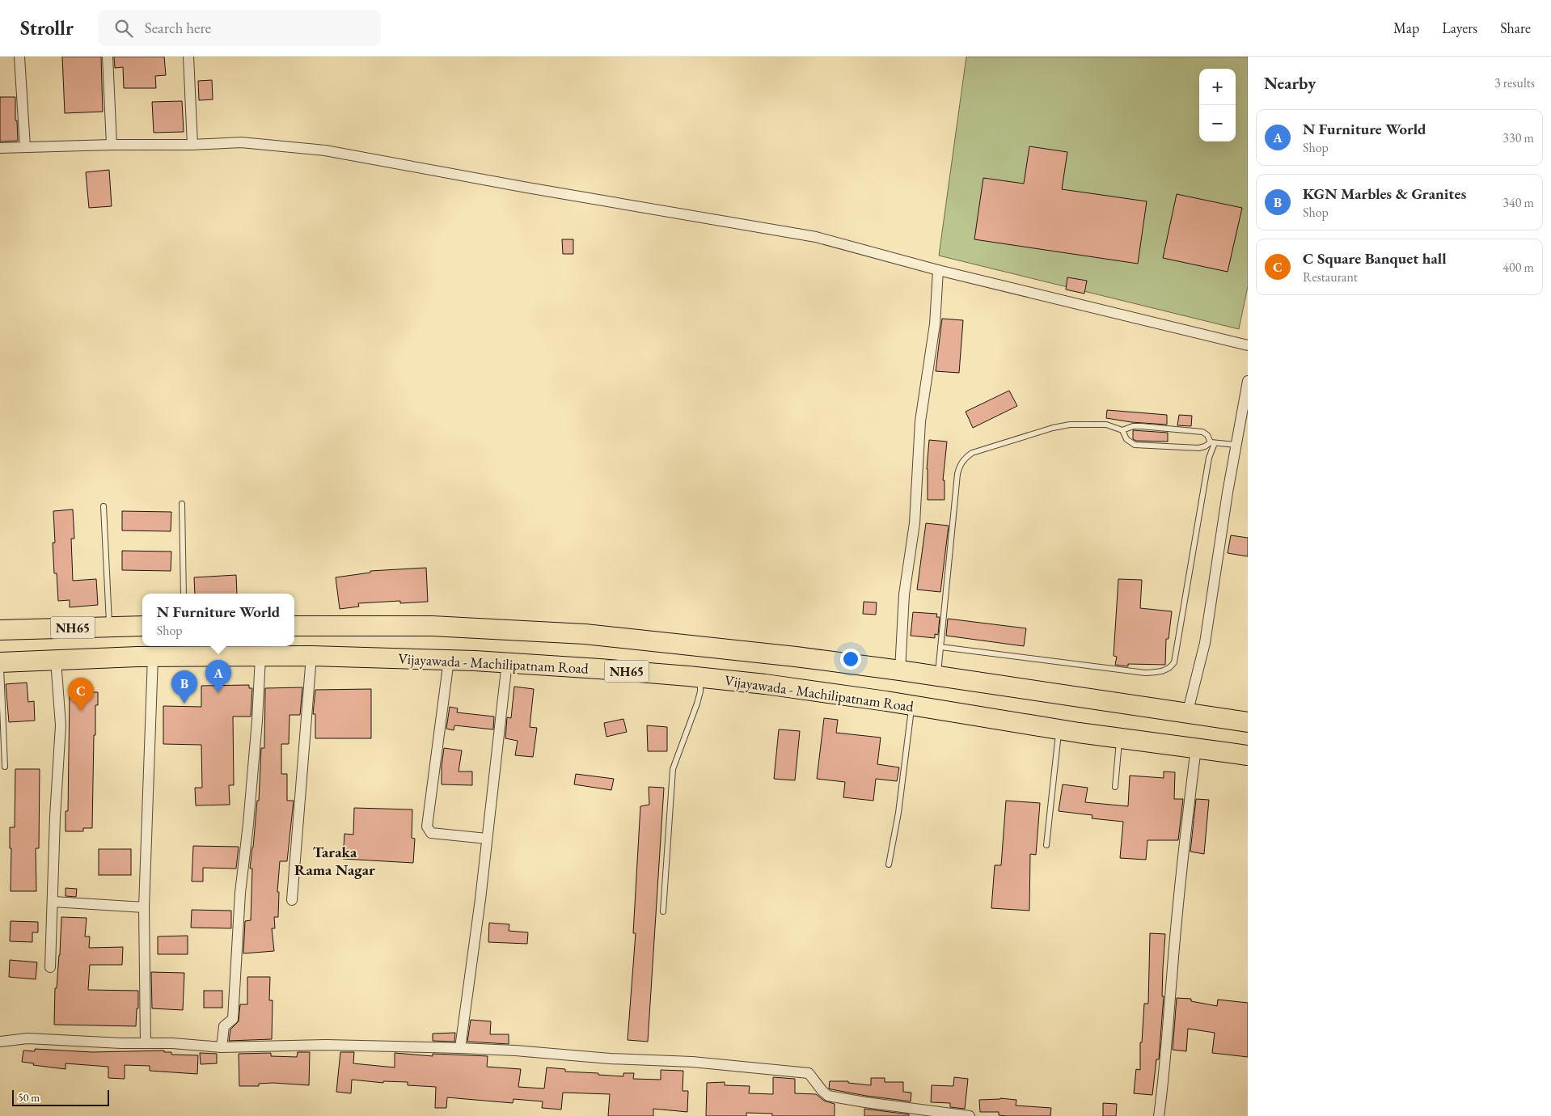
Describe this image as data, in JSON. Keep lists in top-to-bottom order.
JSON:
{
  "streets": {
    "highway": ["NH65", "Vijayawada - Machilipatnam Road"]
  },
  "districts": ["Taraka Rama Nagar"],
  "scale_bar": "50 m",
  "page": {
    "header": "Strollr",
    "search": "Search here",
    "nav": ["Map", "Layers", "Share"],
    "heading": ["Nearby", "3 results"],
    "map_buttons": ["+", "−"],
    "list": [
      {
        "mark": "A",
        "name": "N Furniture World",
        "note": "Shop",
        "value": "330 m"
      },
      {
        "mark": "B",
        "name": "KGN Marbles & Granites",
        "note": "Shop",
        "value": "340 m"
      },
      {
        "mark": "C",
        "name": "C Square Banquet hall",
        "note": "Restaurant",
        "value": "400 m"
      }
    ],
    "popup": ["N Furniture World", "Shop"],
    "pins": ["A", "B", "C"],
    "scale": "50 m"
  }
}
